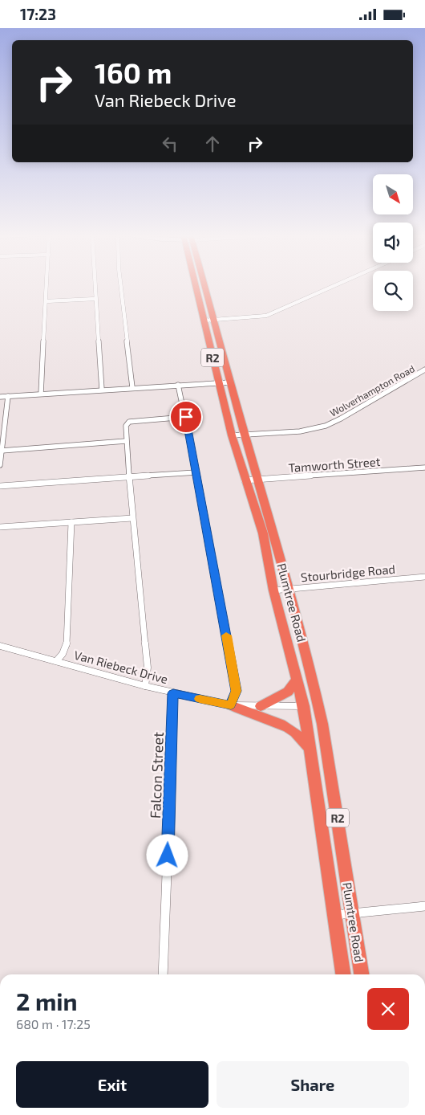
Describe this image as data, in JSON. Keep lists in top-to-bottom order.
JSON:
{
  "streets": {
    "highway": ["R2", "Plumtree Road"],
    "street": [
      "Wolverhampton Road",
      "Tamworth Street",
      "Stourbridge Road",
      "Van Riebeck Drive",
      "Falcon Street"
    ]
  },
  "crossings": [
    ["Wolverhampton Road", "Plumtree Road"],
    ["Tamworth Street", "Plumtree Road"],
    ["Stourbridge Road", "Plumtree Road"],
    ["Plumtree Road", "Van Riebeck Drive"],
    ["Van Riebeck Drive", "Falcon Street"]
  ],
  "north": "bottom right",
  "page": {
    "status": "17:23",
    "turn": ["160 m", "Van Riebeck Drive"],
    "heading": ["2 min", "680 m · 17:25"],
    "buttons": ["Exit", "Share"]
  }
}
